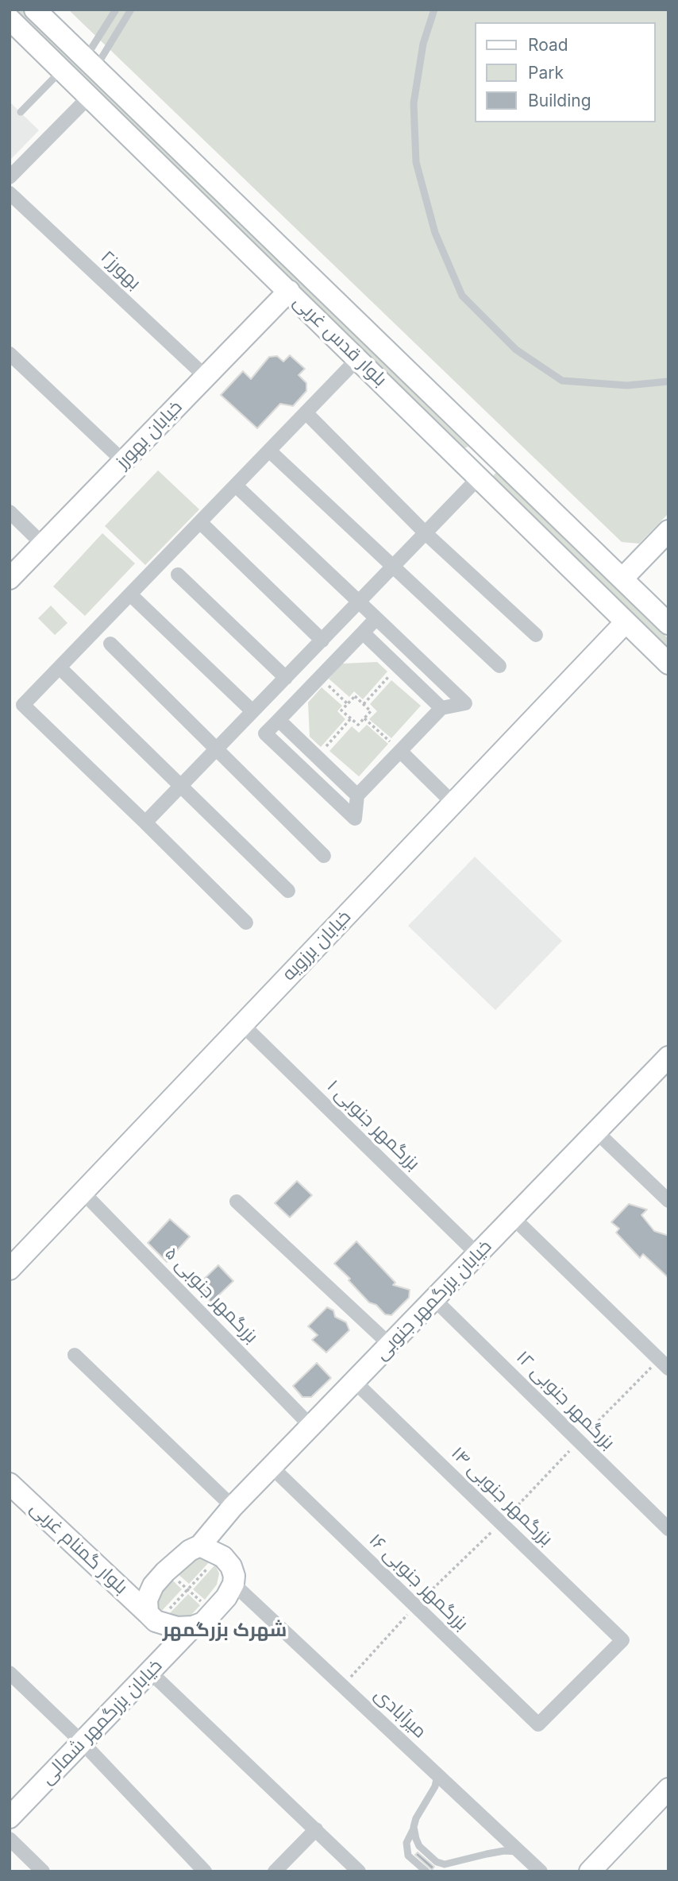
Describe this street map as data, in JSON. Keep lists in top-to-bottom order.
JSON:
{
  "streets": {
    "main road": [
      "بلوار قدس غربی",
      "خیابان بهورز",
      "خیابان برزویه",
      "خیابان بزرگمهر جنوبی",
      "بلوار گمنام غربی",
      "خیابان بزرگمهر شمالی"
    ],
    "street": [
      "بهورز۲",
      "بزرگمهر جنوبی ۱",
      "بزرگمهر جنوبی ۵",
      "بزرگمهر جنوبی ۱۲",
      "بزرگمهر جنوبی ۱۴",
      "بزرگمهر جنوبی ۱۶",
      "میرآبادی"
    ]
  },
  "crossings": [
    ["بهورز۲", "خیابان بهورز"],
    ["بلوار قدس غربی", "خیابان بهورز"],
    ["بلوار قدس غربی", "خیابان برزویه"],
    ["خیابان برزویه", "بزرگمهر جنوبی ۱"],
    ["خیابان برزویه", "بزرگمهر جنوبی ۵"],
    ["بزرگمهر جنوبی ۱", "خیابان بزرگمهر جنوبی"],
    ["بزرگمهر جنوبی ۵", "خیابان بزرگمهر جنوبی"],
    ["خیابان بزرگمهر جنوبی", "بزرگمهر جنوبی ۱۲"],
    ["خیابان بزرگمهر جنوبی", "بزرگمهر جنوبی ۱۴"],
    ["خیابان بزرگمهر جنوبی", "بلوار گمنام غربی"],
    ["خیابان بزرگمهر جنوبی", "بزرگمهر جنوبی ۱۶"],
    ["خیابان بزرگمهر جنوبی", "خیابان بزرگمهر شمالی"],
    ["بزرگمهر جنوبی ۱۴", "بزرگمهر جنوبی ۱۶"],
    ["میرآبادی", "خیابان بزرگمهر شمالی"]
  ],
  "districts": ["شهرک بزرگمهر"],
  "legend": ["Road", "Park", "Building"]
}
